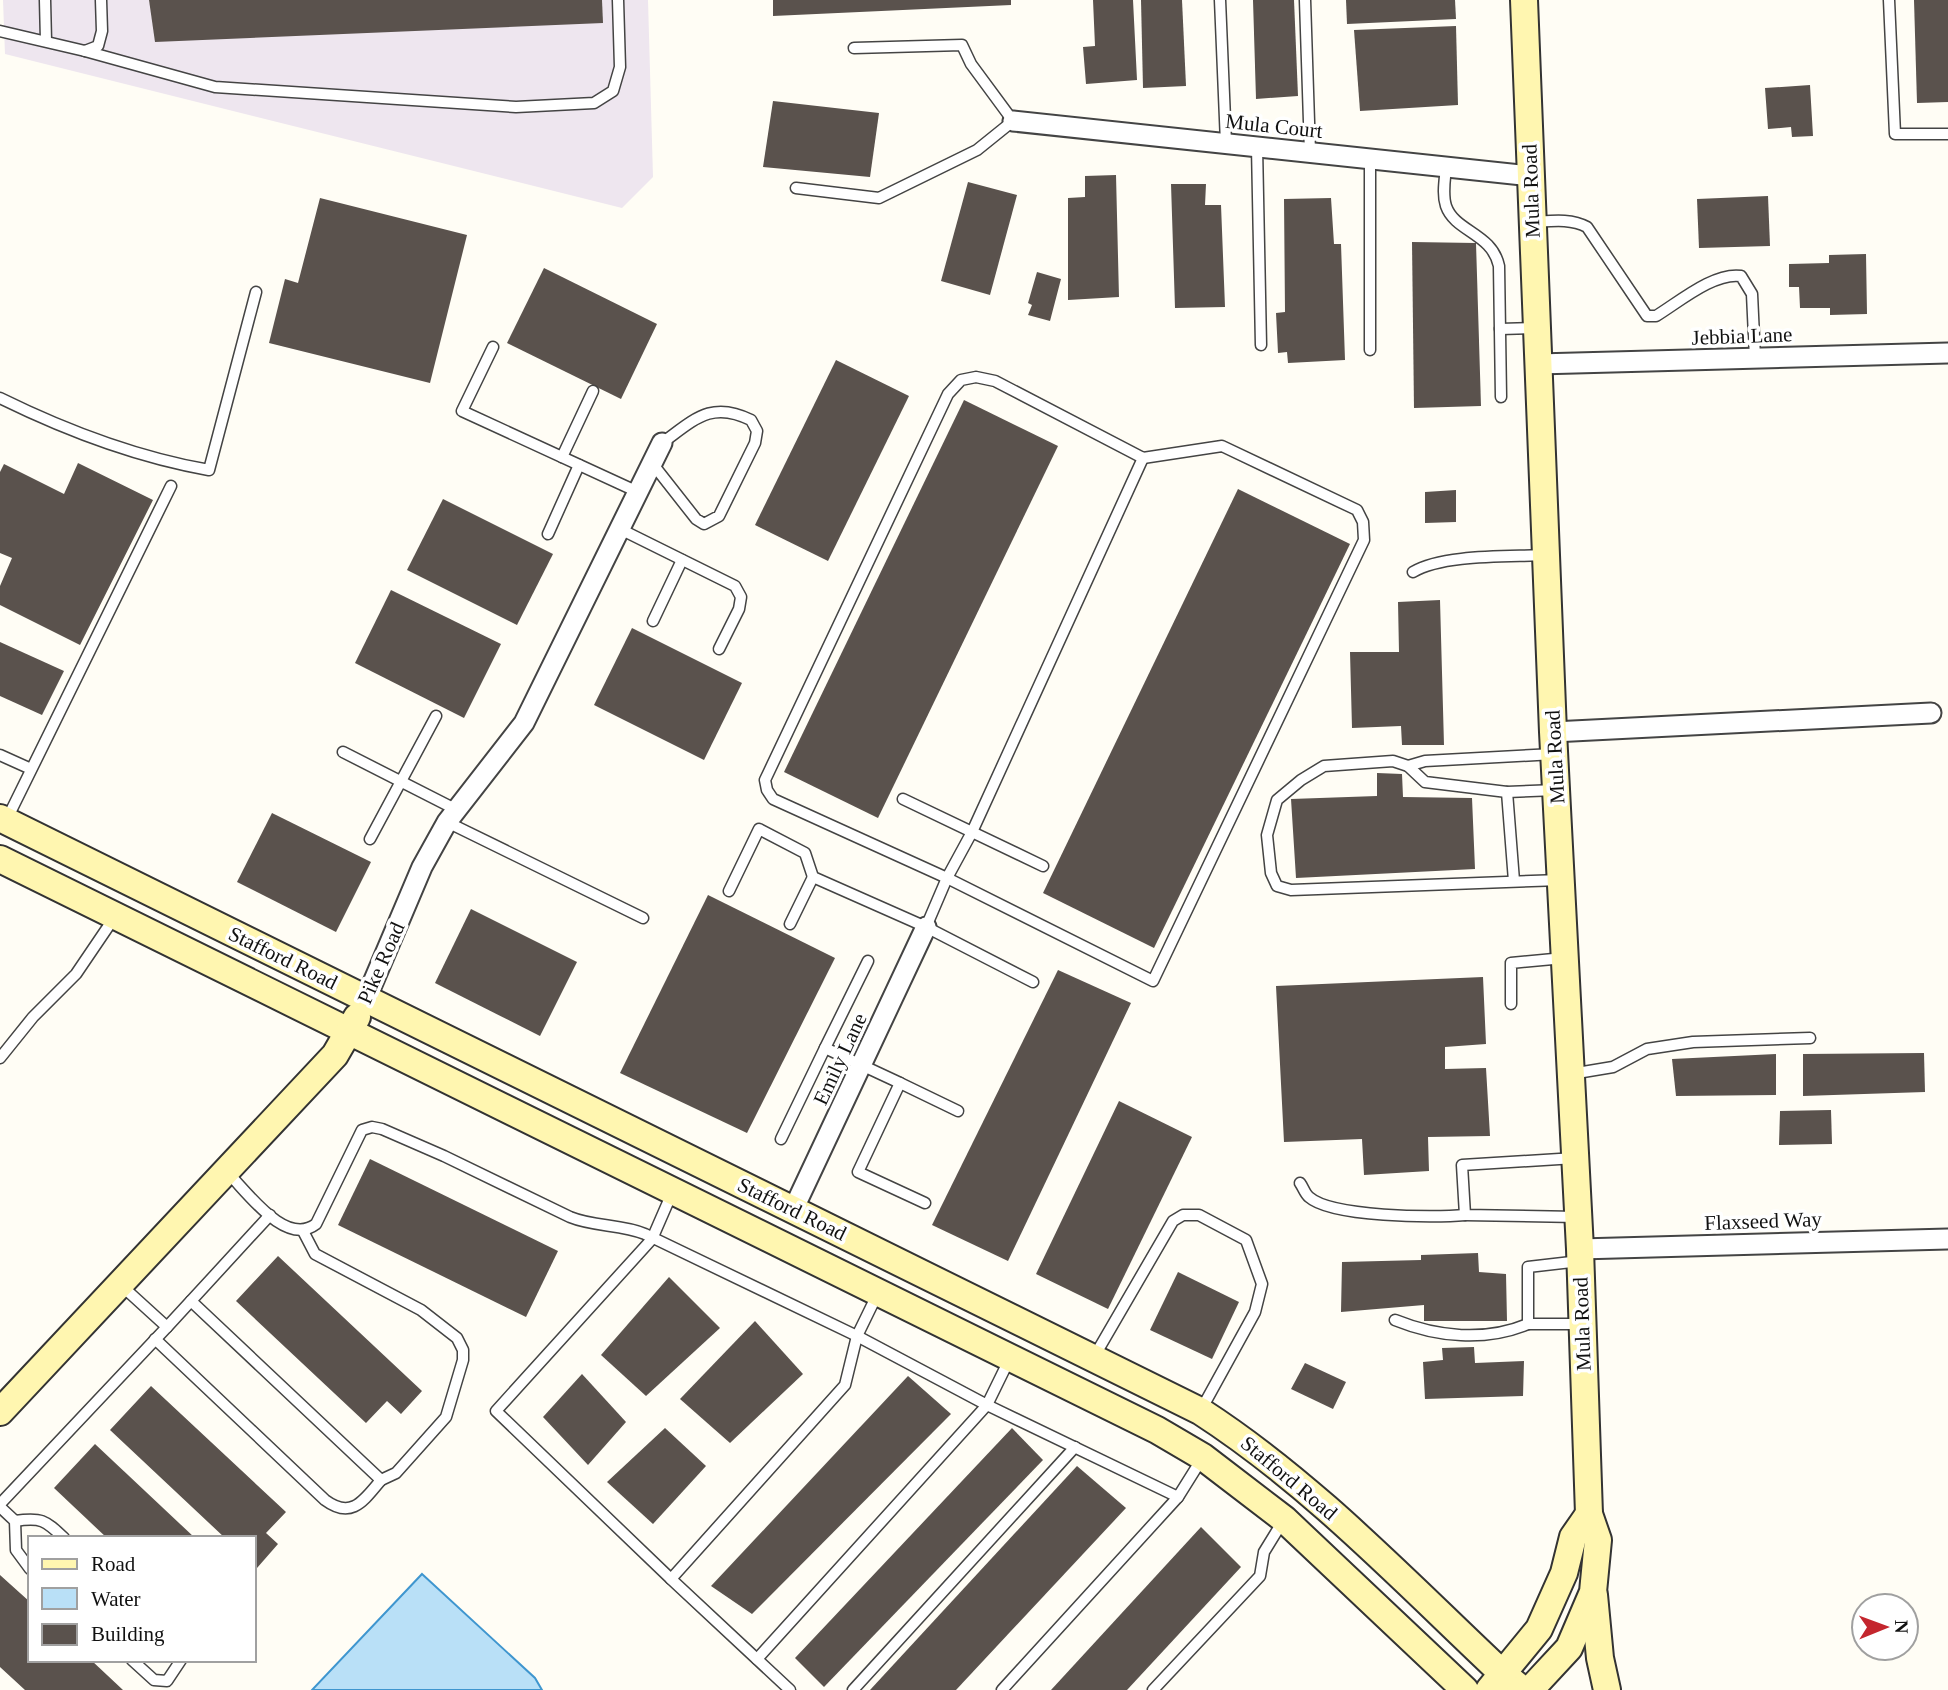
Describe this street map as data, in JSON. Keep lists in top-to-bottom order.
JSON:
{
  "streets": {
    "main road": ["Mula Road", "Stafford Road", "Pike Road"],
    "street": [
      "Mula Court",
      "Jebbia Lane",
      "Emily Lane",
      "Flaxseed Way"
    ]
  },
  "crossings": [
    ["Mula Court", "Mula Road"],
    ["Mula Road", "Jebbia Lane"],
    ["Mula Road", "Flaxseed Way"],
    ["Stafford Road", "Pike Road"],
    ["Stafford Road", "Emily Lane"]
  ],
  "legend": ["Road", "Water", "Building"],
  "north": "right"
}
